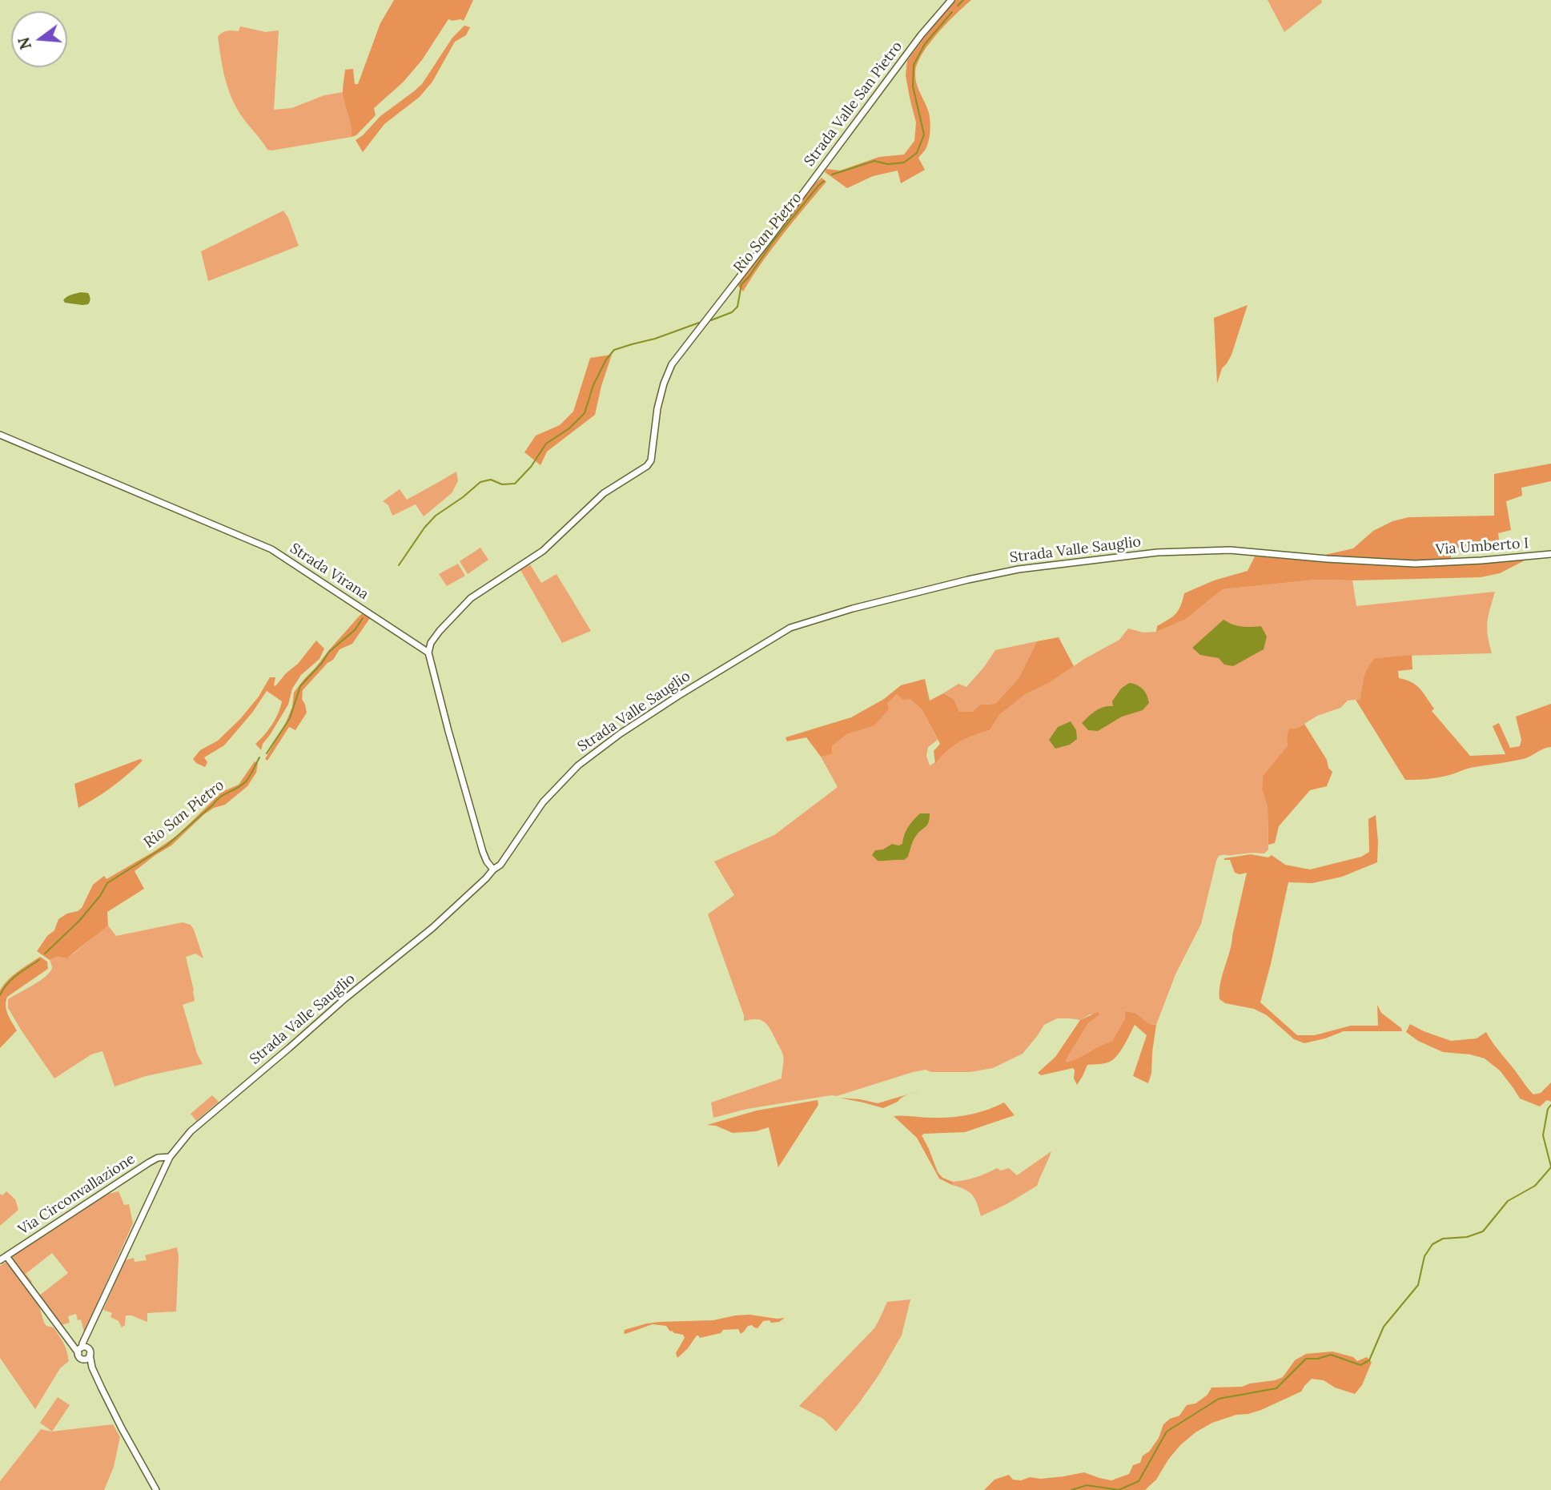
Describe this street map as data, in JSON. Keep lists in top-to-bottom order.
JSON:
{
  "streets": {
    "street": [
      "Strada Valle San Pietro",
      "Via Umberto I",
      "Strada Valle Sauglio",
      "Strada Virana",
      "Via Circonvallazione"
    ]
  },
  "crossings": [
    ["Strada Valle San Pietro", "Strada Virana"],
    ["Via Umberto I", "Strada Valle Sauglio"],
    ["Strada Valle Sauglio", "Via Circonvallazione"]
  ],
  "water": ["Rio San Pietro"],
  "north": "left"
}
